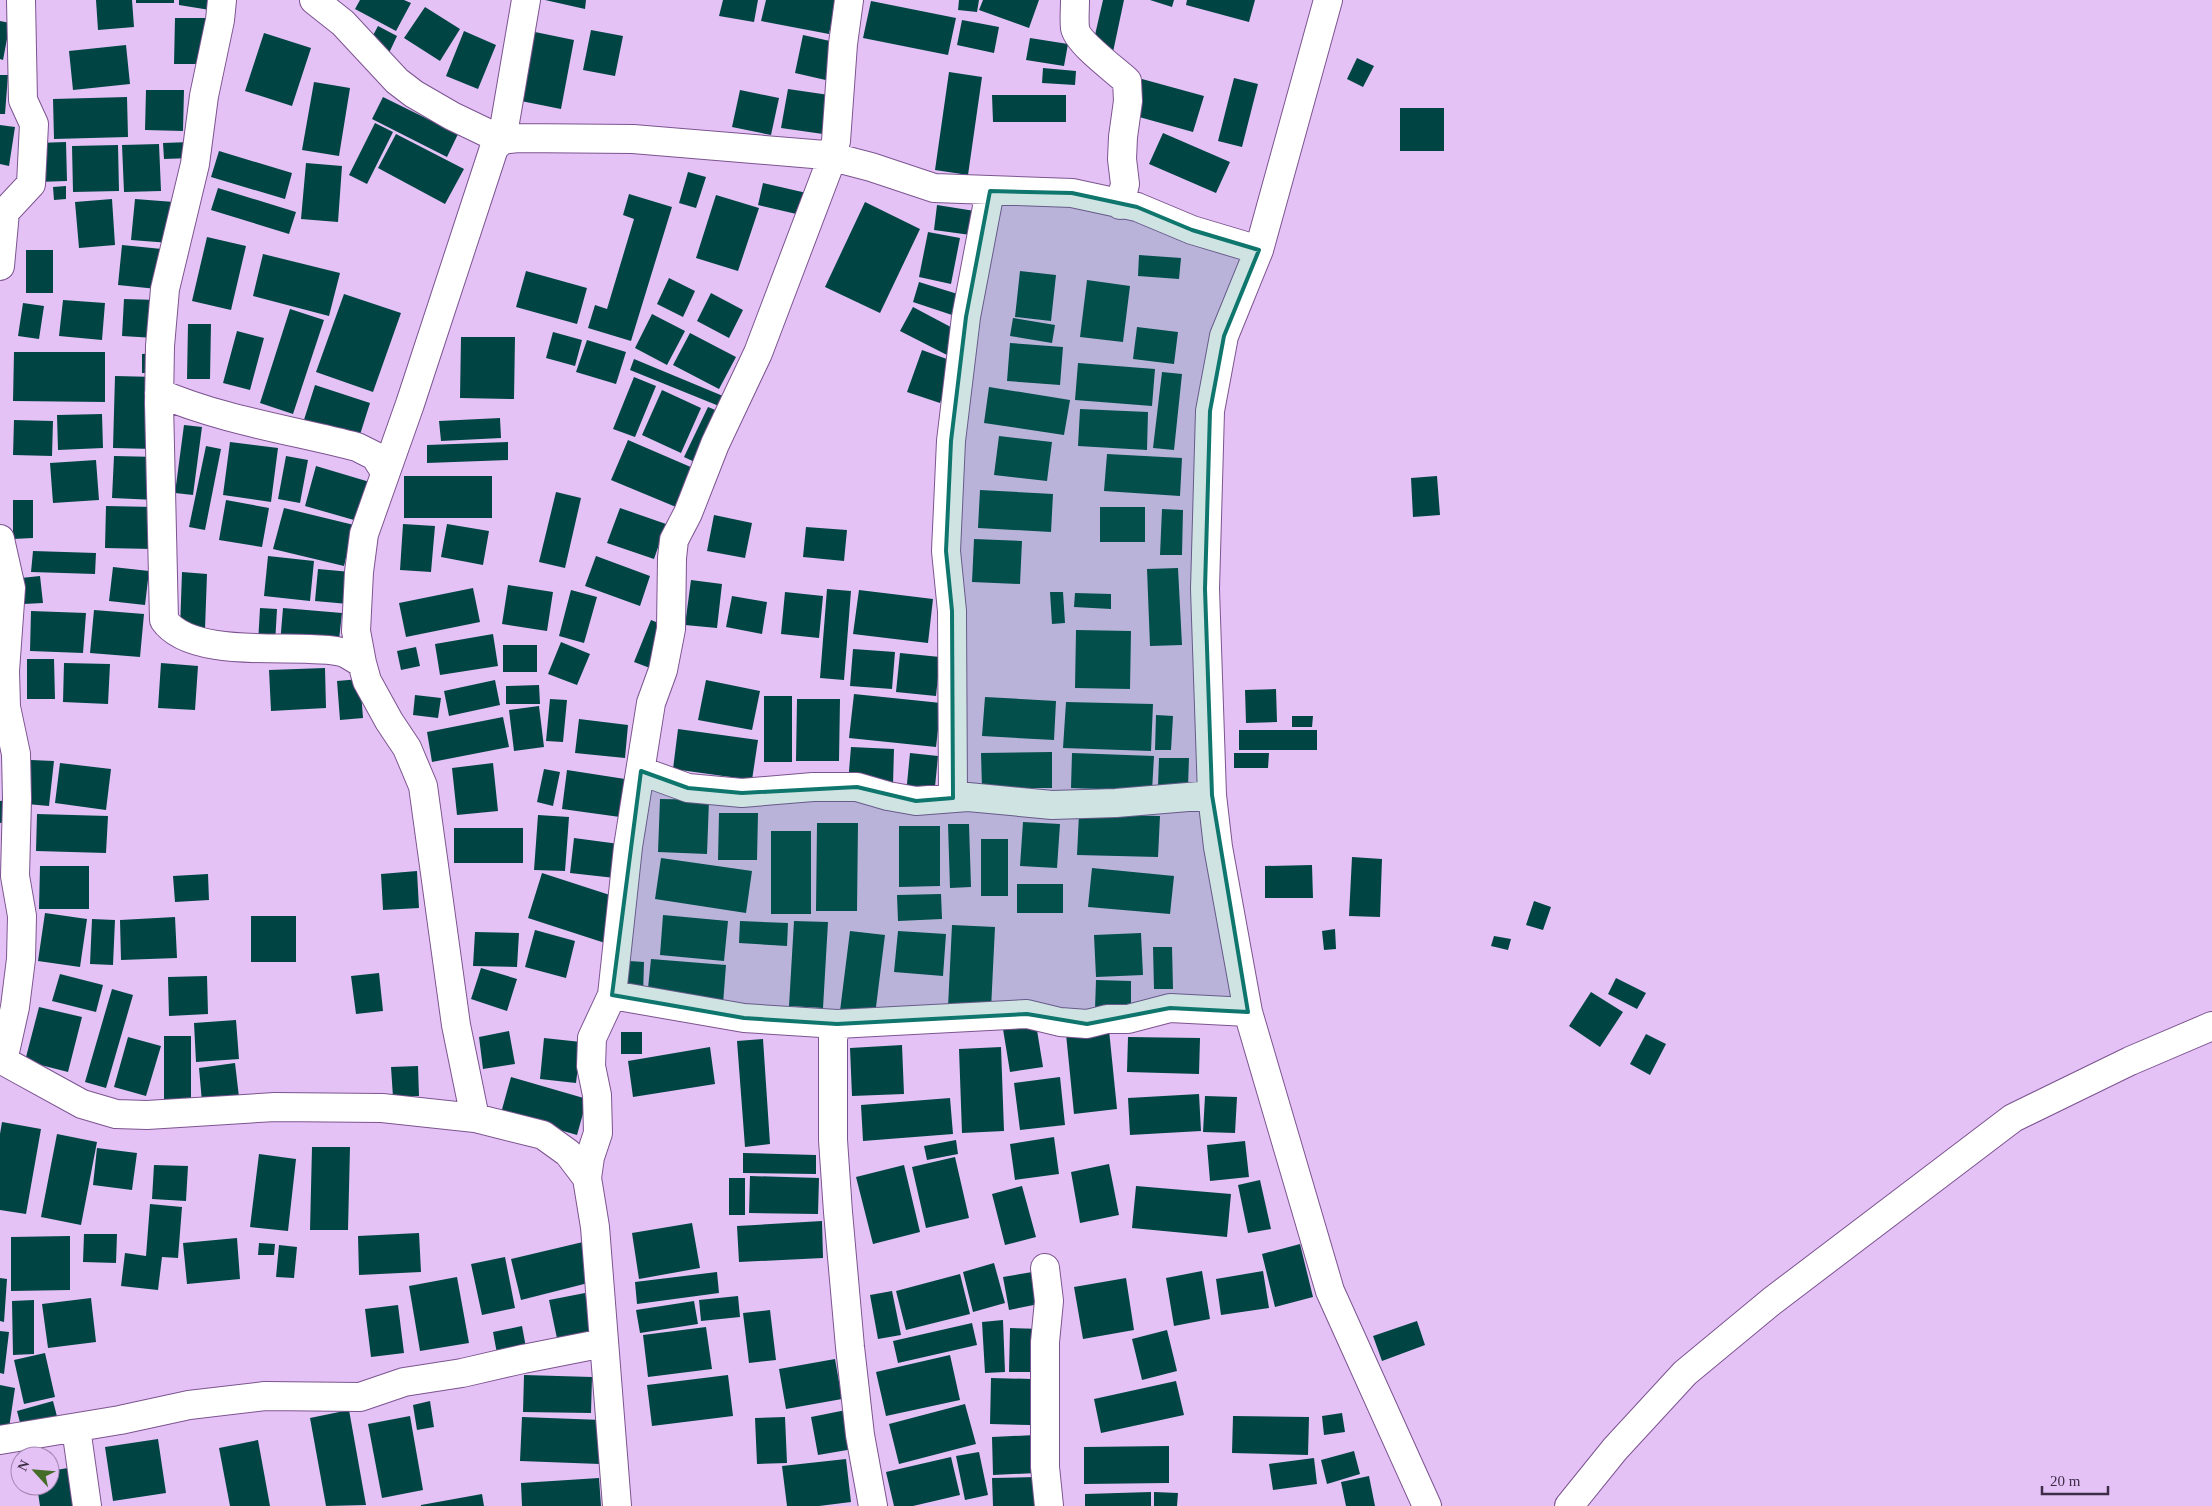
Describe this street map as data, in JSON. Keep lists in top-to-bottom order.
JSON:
{
  "scale_bar": "20 m",
  "north": "top left"
}
